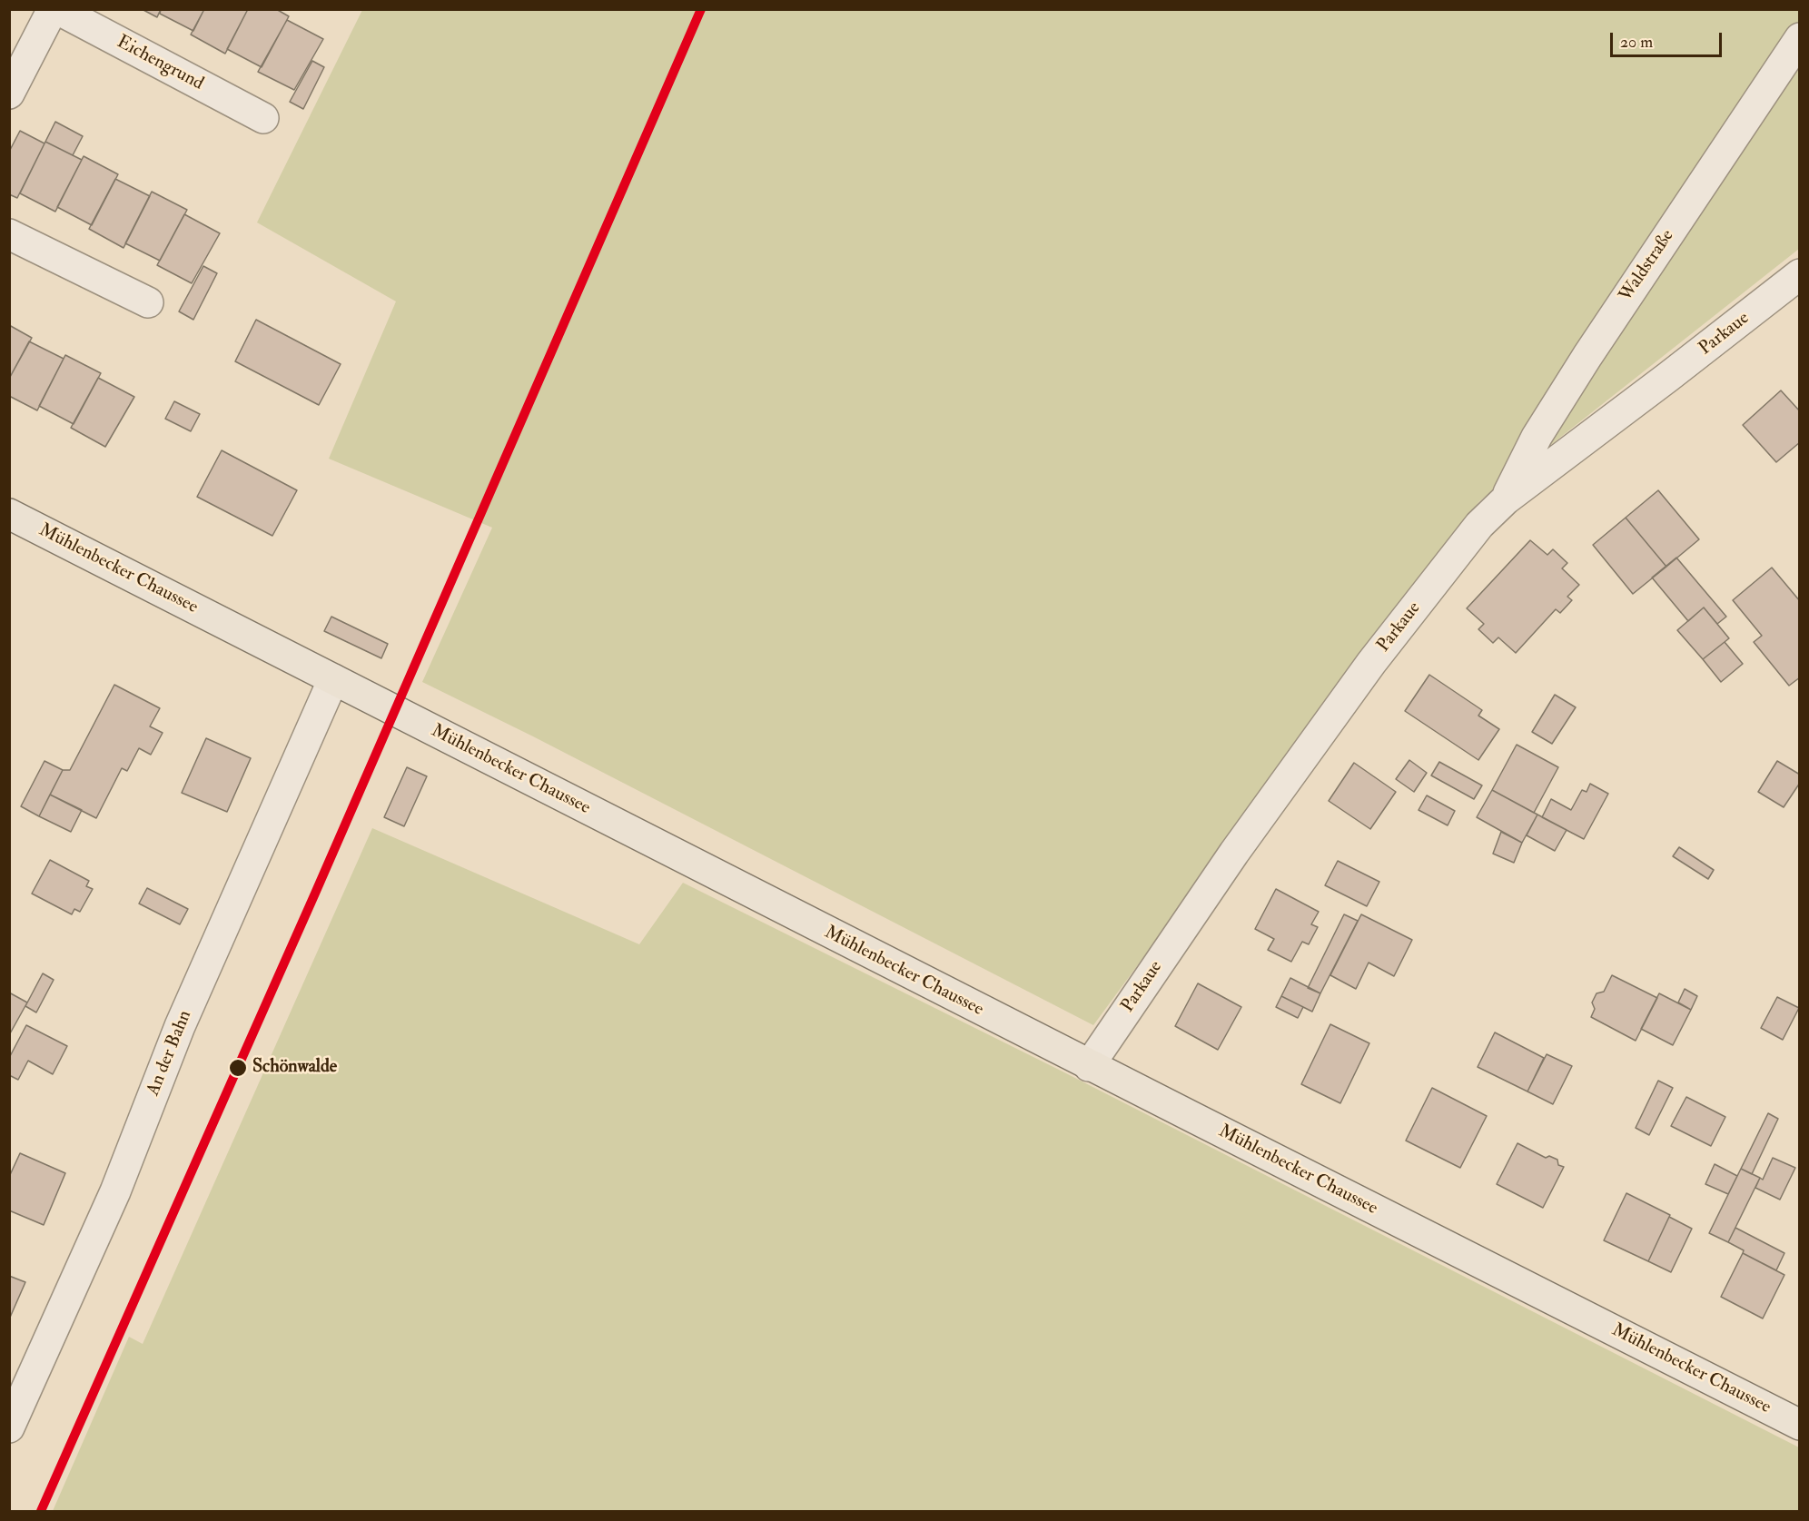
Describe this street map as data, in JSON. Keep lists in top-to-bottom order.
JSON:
{
  "streets": {
    "main road": ["Mühlenbecker Chaussee"],
    "street": [
      "Eichengrund",
      "Waldstraße",
      "Parkaue",
      "An der Bahn"
    ]
  },
  "crossings": [
    ["Waldstraße", "Parkaue"],
    ["Parkaue", "Mühlenbecker Chaussee"],
    ["Mühlenbecker Chaussee", "An der Bahn"]
  ],
  "places": ["Schönwalde"],
  "scale_bar": "20 m"
}
